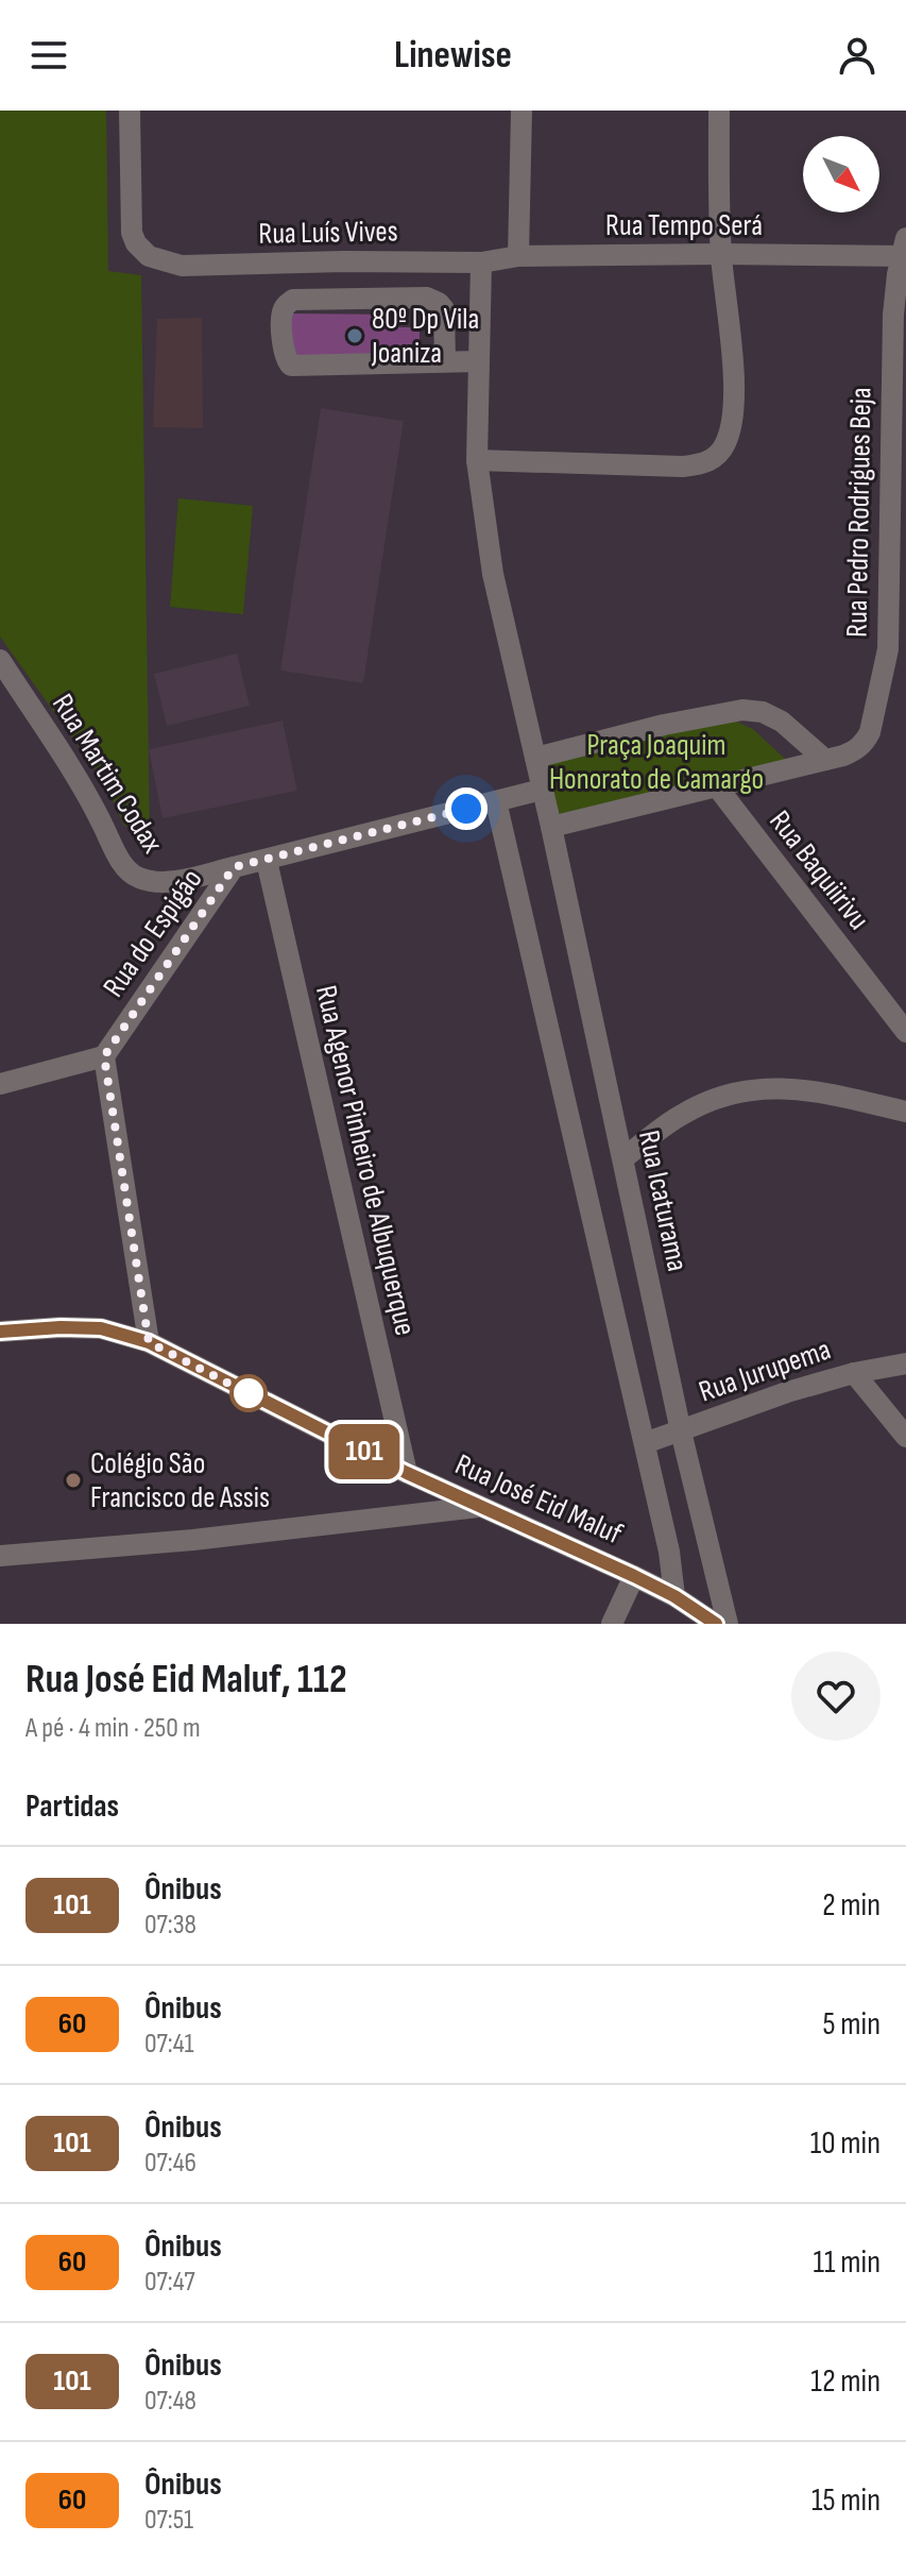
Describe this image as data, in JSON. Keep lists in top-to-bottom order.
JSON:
{
  "streets": {
    "street": [
      "Rua Tempo Será",
      "Rua Luís Vives",
      "Rua Pedro Rodrigues Beja",
      "Rua Martim Codax",
      "Rua Baquiirivu",
      "Rua do Espigão",
      "Rua Agenor Pinheiro de Albuquerque",
      "Rua Icaturama",
      "Rua Jurupema",
      "Rua José Eid Maluf"
    ]
  },
  "crossings": [
    ["Rua Tempo Será", "Rua Luís Vives"],
    ["Rua Tempo Será", "Rua Pedro Rodrigues Beja"],
    ["Rua Luís Vives", "Rua Icaturama"],
    ["Rua Martim Codax", "Rua do Espigão"],
    ["Rua do Espigão", "Rua Agenor Pinheiro de Albuquerque"],
    ["Rua do Espigão", "Rua Icaturama"],
    ["Rua Agenor Pinheiro de Albuquerque", "Rua José Eid Maluf"],
    ["Rua Icaturama", "Rua Jurupema"]
  ],
  "parks": ["Praça Joaquim Honorato de Camargo"],
  "places": ["80º Dp Vila Joaniza", "Colégio São Francisco de Assis"],
  "lines": ["bus line 101"],
  "north": "bottom right",
  "page": {
    "header": "Linewise",
    "on_map": "101",
    "heading": [
      ["Rua José Eid Maluf, 112", "A pé · 4 min · 250 m"],
      "Partidas"
    ],
    "list": [
      {
        "mark": "101",
        "name": "Ônibus",
        "note": "07:38",
        "value": "2 min"
      },
      {
        "mark": "60",
        "name": "Ônibus",
        "note": "07:41",
        "value": "5 min"
      },
      {
        "mark": "101",
        "name": "Ônibus",
        "note": "07:46",
        "value": "10 min"
      },
      {
        "mark": "60",
        "name": "Ônibus",
        "note": "07:47",
        "value": "11 min"
      },
      {
        "mark": "101",
        "name": "Ônibus",
        "note": "07:48",
        "value": "12 min"
      },
      {
        "mark": "60",
        "name": "Ônibus",
        "note": "07:51",
        "value": "15 min"
      }
    ]
  }
}
